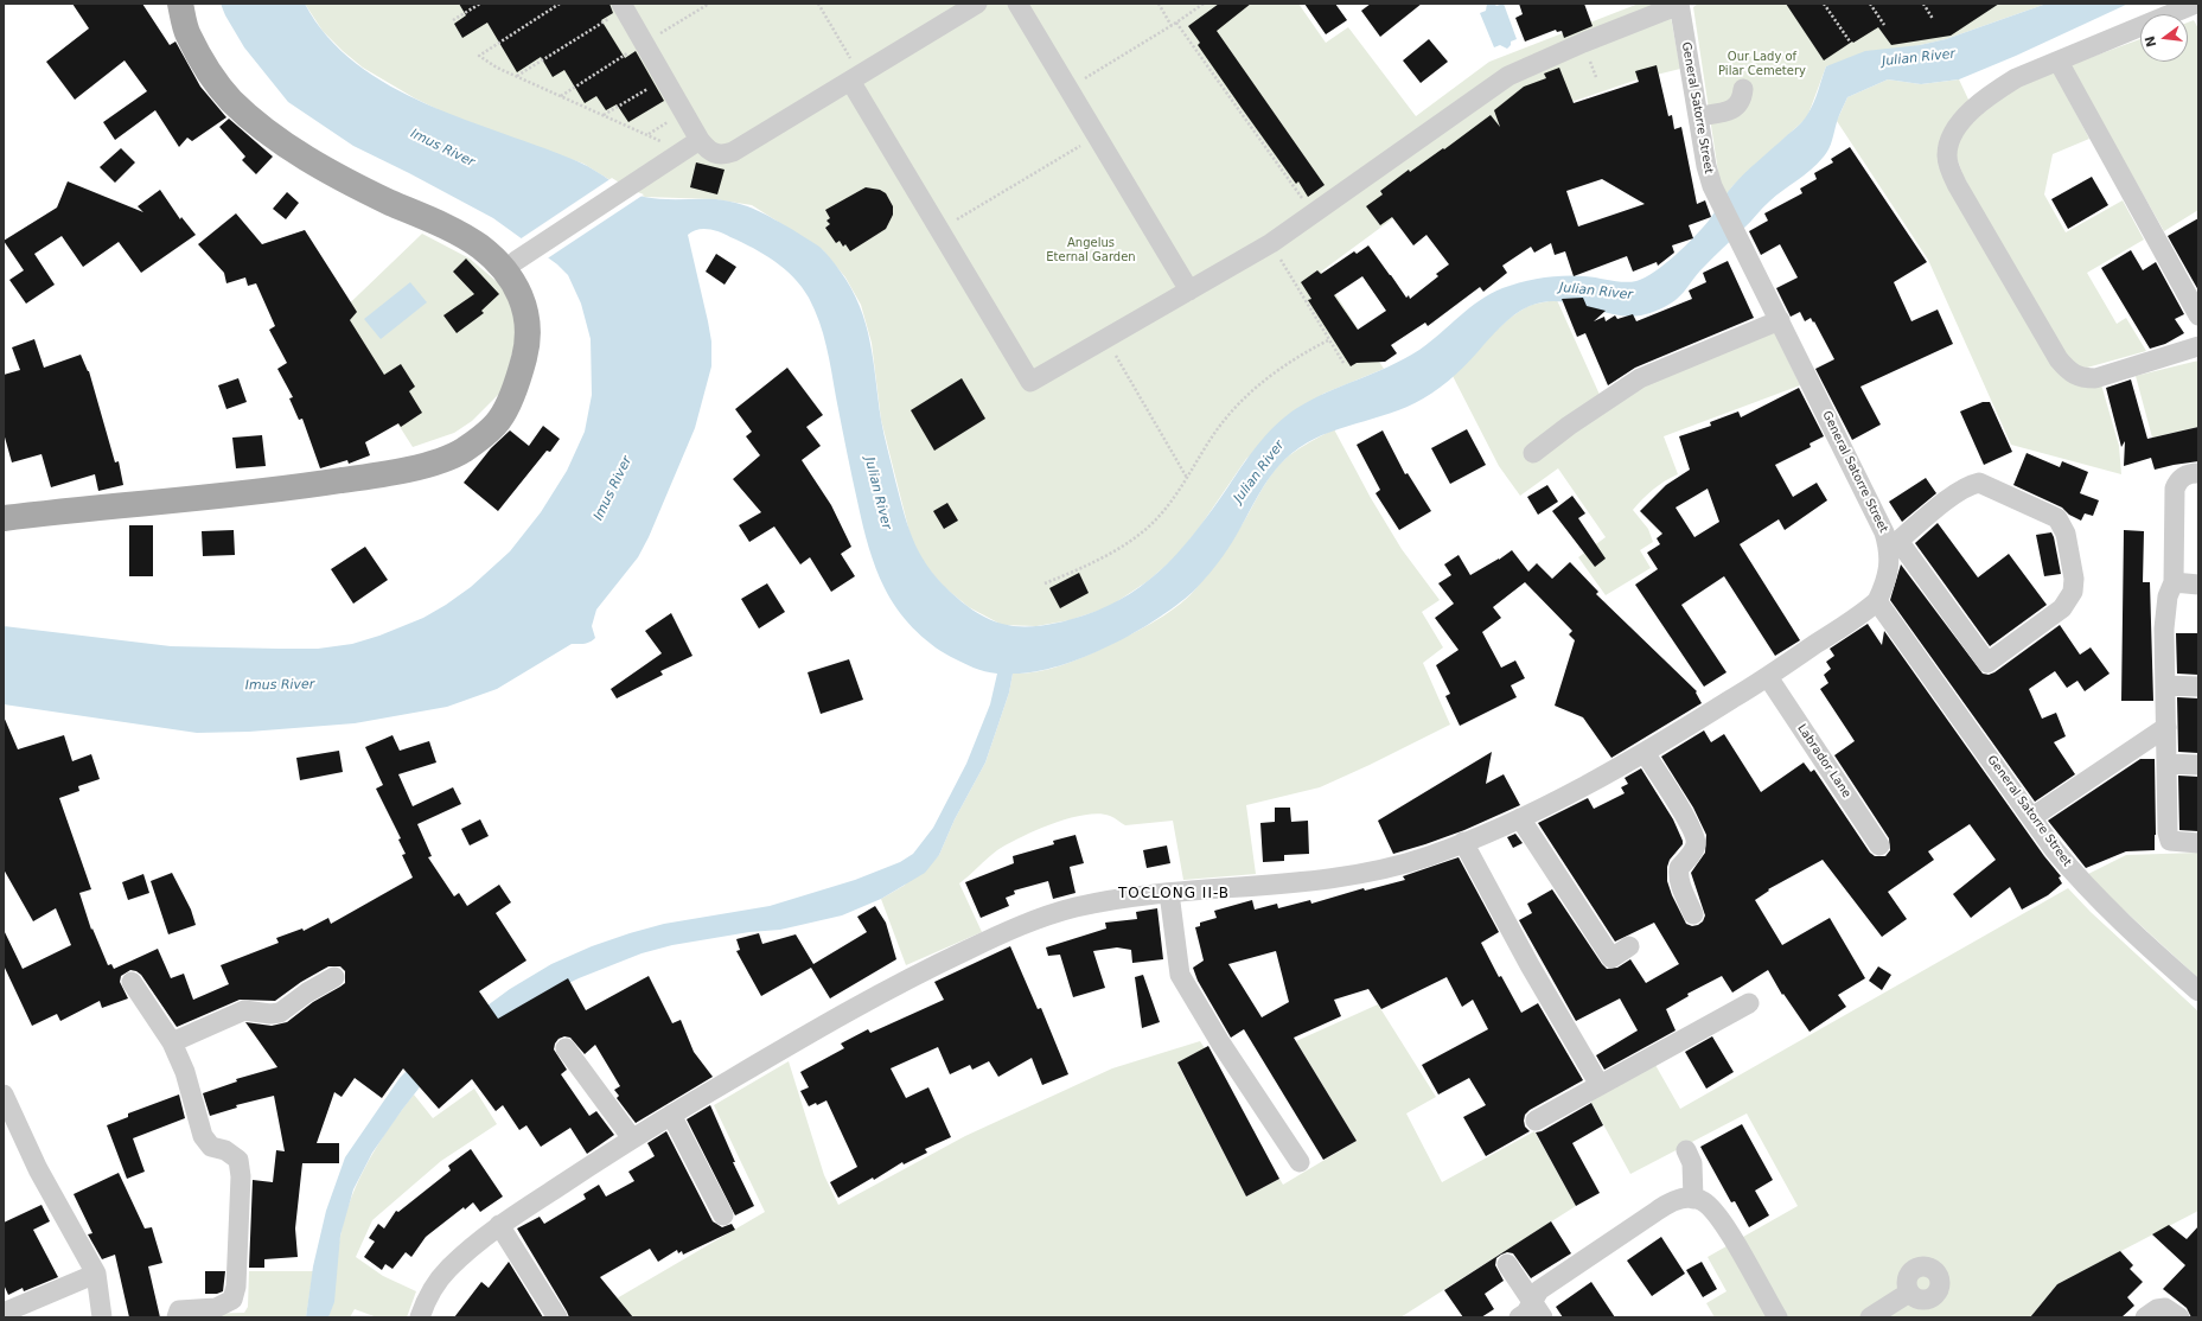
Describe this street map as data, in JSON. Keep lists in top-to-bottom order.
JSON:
{
  "streets": {
    "street": ["General Satorre Street", "Labrador Lane"]
  },
  "districts": ["TOCLONG II-B"],
  "water": ["Julian River", "Imus River"],
  "parks": ["Our Lady of Pilar Cemetery", "Angelus Eternal Garden"],
  "north": "left"
}
